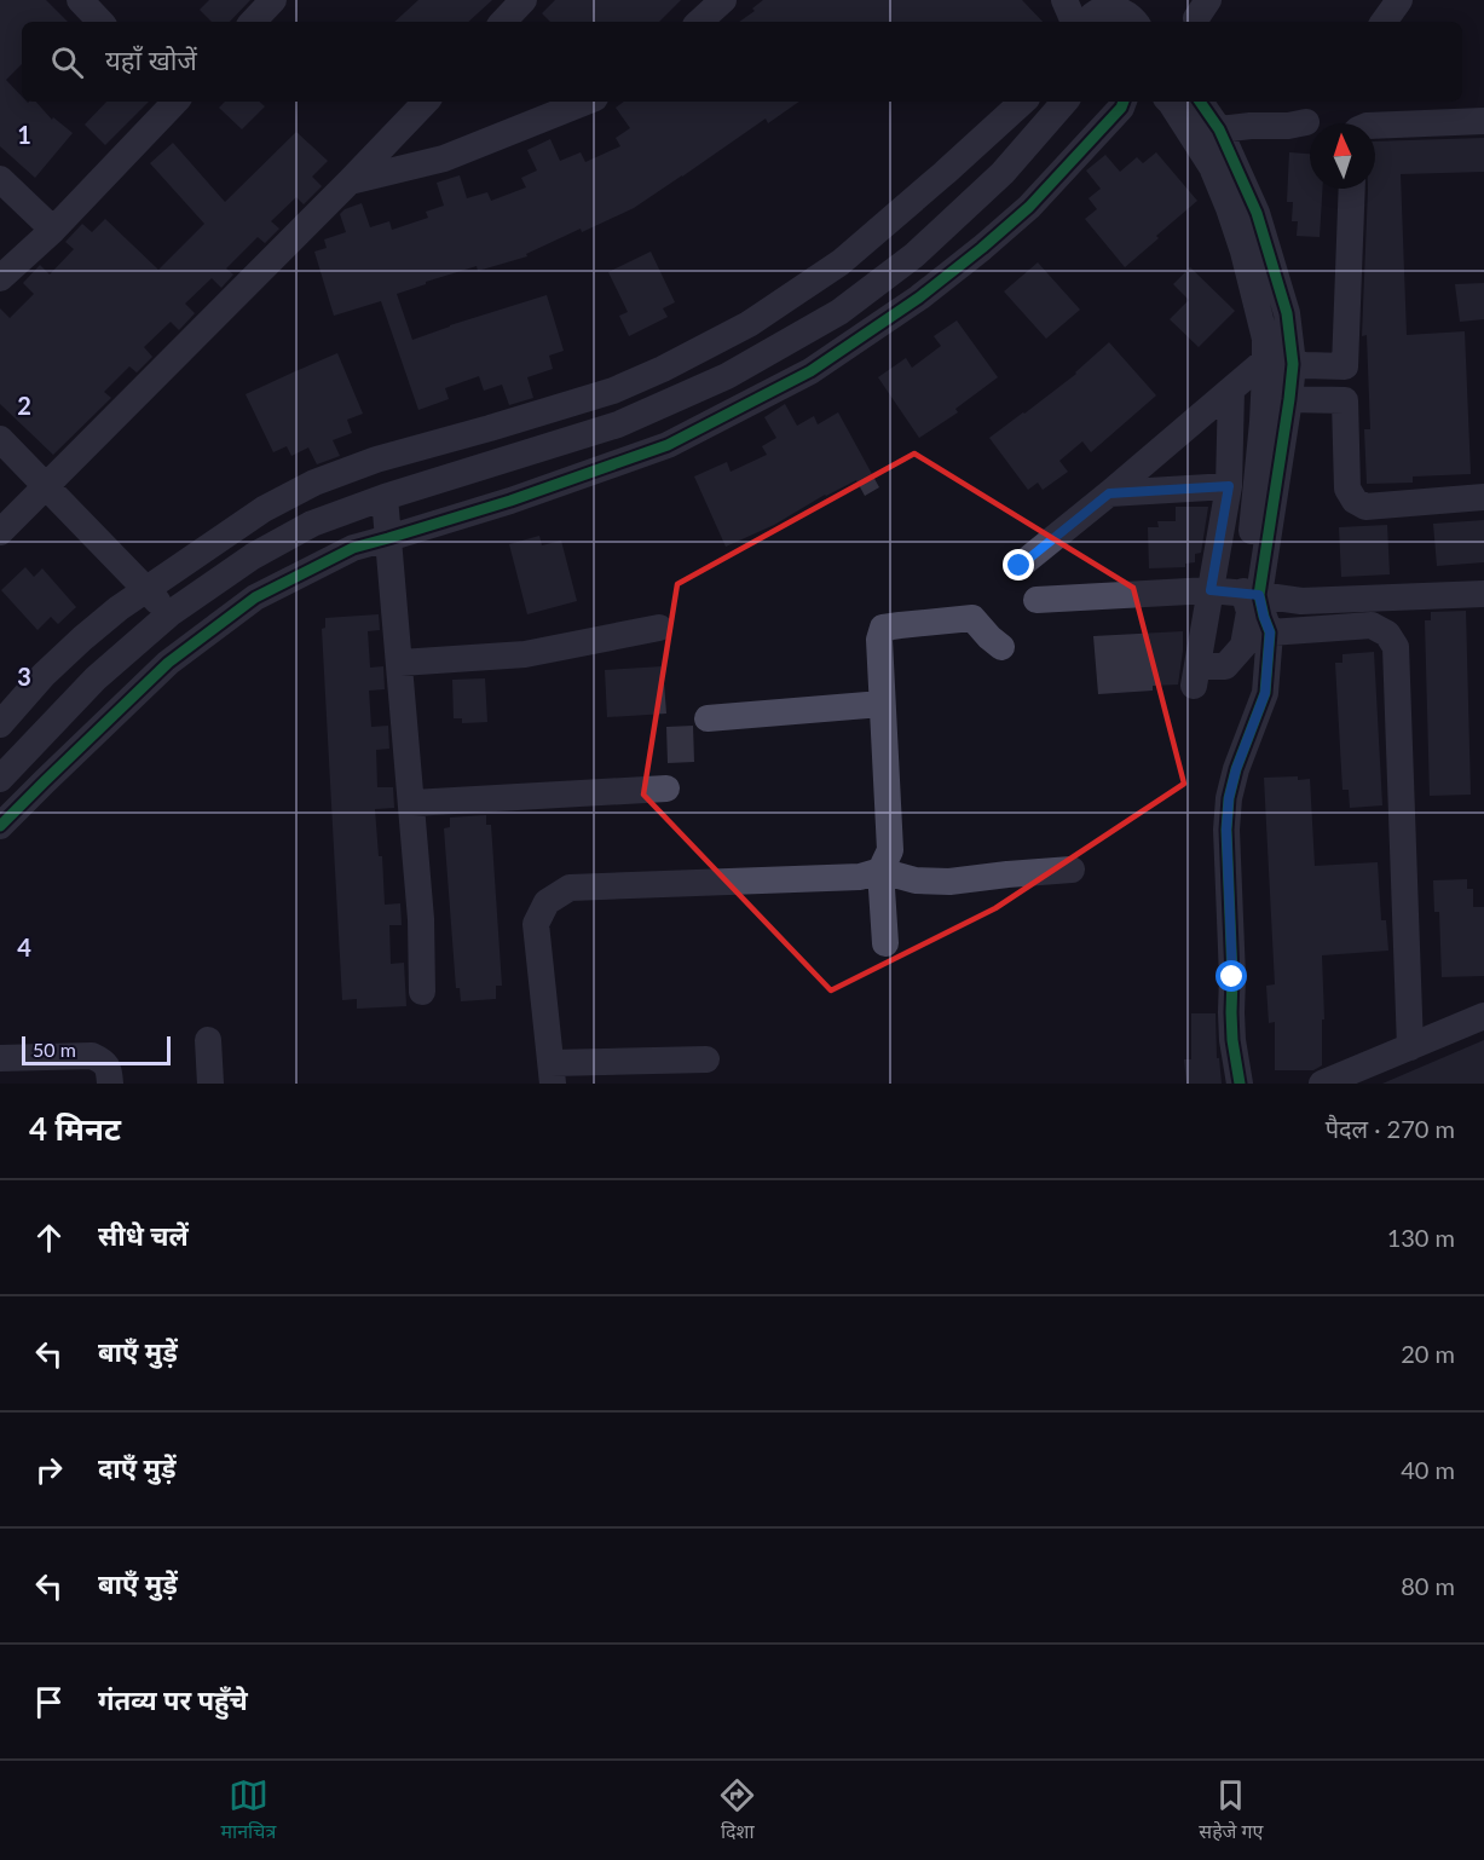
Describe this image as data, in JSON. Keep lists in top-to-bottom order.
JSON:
{
  "scale_bar": "50 m",
  "north": "top",
  "page": {
    "search": "यहाँ खोजें",
    "scale": "50 m",
    "heading": ["4 मिनट", "पैदल · 270 m"],
    "list": [
      ["सीधे चलें", "130 m"],
      ["बाएँ मुड़ें", "20 m"],
      ["दाएँ मुड़ें", "40 m"],
      ["बाएँ मुड़ें", "80 m"],
      "गंतव्य पर पहुँचे"
    ],
    "nav": ["मानचित्र", "दिशा", "सहेजे गए"]
  },
  "grid": {
    "rows": [
      "1",
      "2",
      "3",
      "4"
    ]
  }
}
